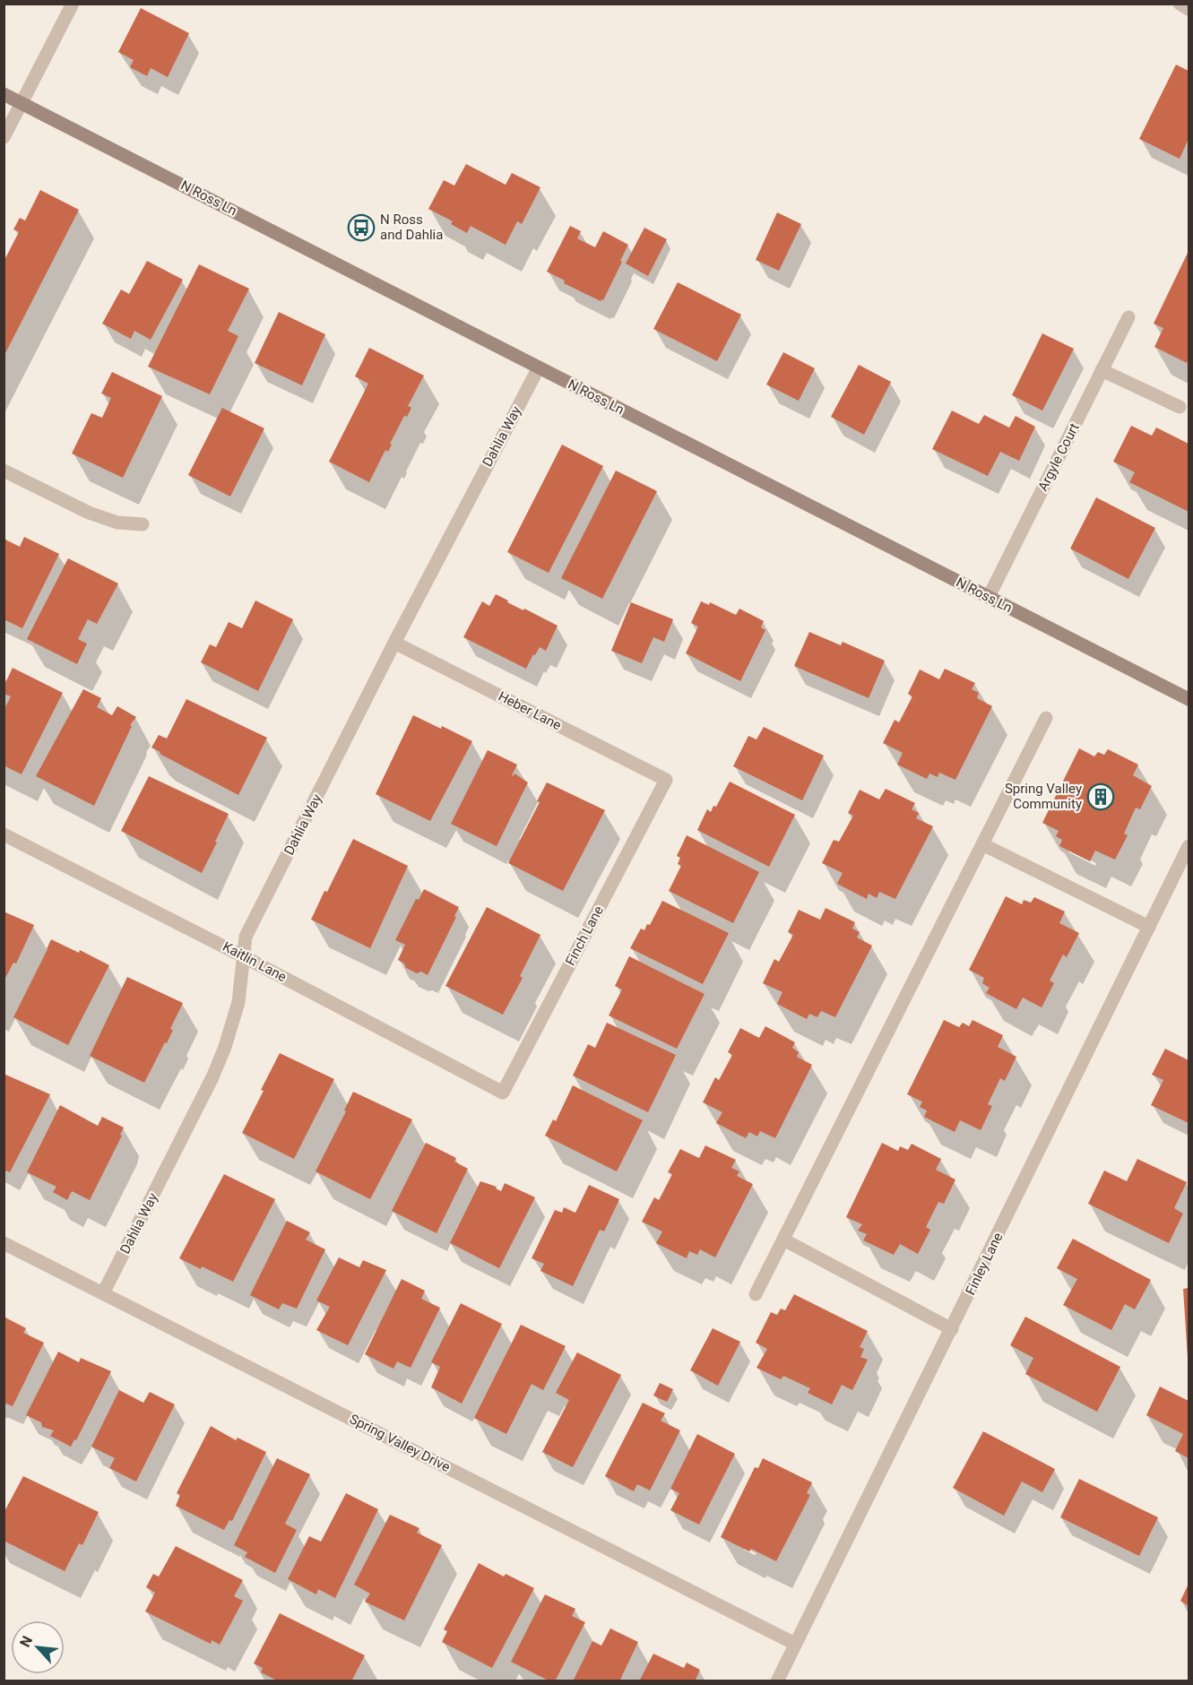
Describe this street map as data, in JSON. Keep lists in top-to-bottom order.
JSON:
{
  "streets": {
    "main road": ["N Ross Ln"],
    "street": [
      "Dahlia Way",
      "Argyle Court",
      "Heber Lane",
      "Finch Lane",
      "Kaitlin Lane",
      "Finley Lane",
      "Spring Valley Drive"
    ]
  },
  "crossings": [
    ["N Ross Ln", "Dahlia Way"],
    ["N Ross Ln", "Argyle Court"],
    ["Dahlia Way", "Heber Lane"],
    ["Dahlia Way", "Kaitlin Lane"],
    ["Dahlia Way", "Spring Valley Drive"],
    ["Heber Lane", "Finch Lane"],
    ["Finch Lane", "Kaitlin Lane"],
    ["Finley Lane", "Spring Valley Drive"]
  ],
  "places": {
    "bus stop": ["N Ross and Dahlia"],
    "building": ["Spring Valley Community"]
  },
  "north": "top left"
}
